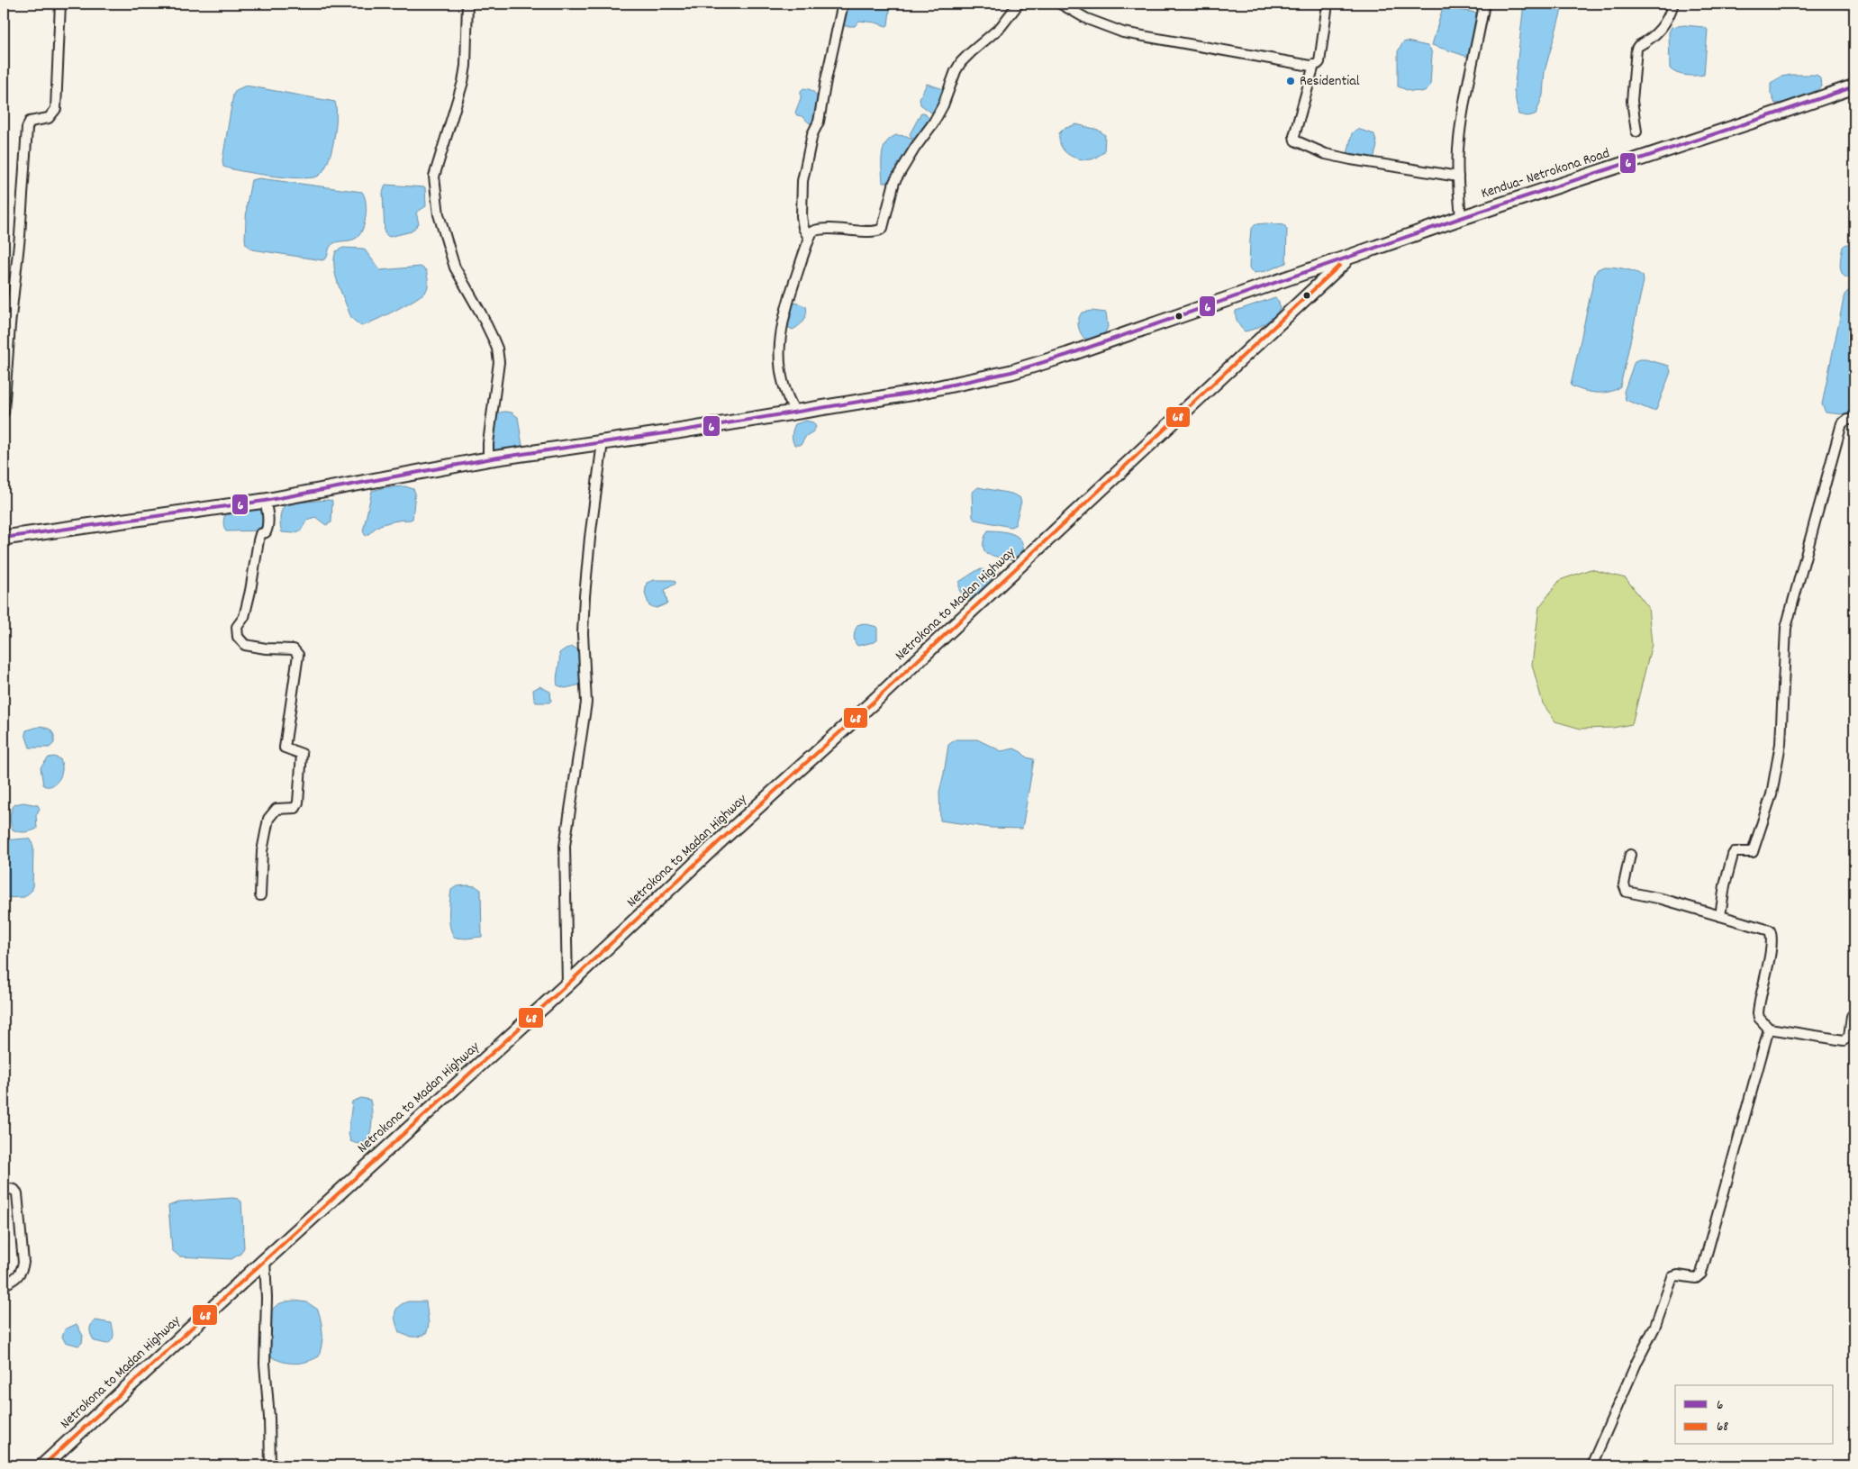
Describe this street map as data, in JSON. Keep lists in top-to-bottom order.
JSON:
{
  "streets": {
    "main road": ["Kendua- Netrokona Road", "Netrokona to Madan Highway"]
  },
  "crossings": [
    ["Kendua- Netrokona Road", "Netrokona to Madan Highway"]
  ],
  "places": ["Residential"],
  "lines": ["transit line 6", "transit line 68"],
  "legend": ["6", "68"]
}
